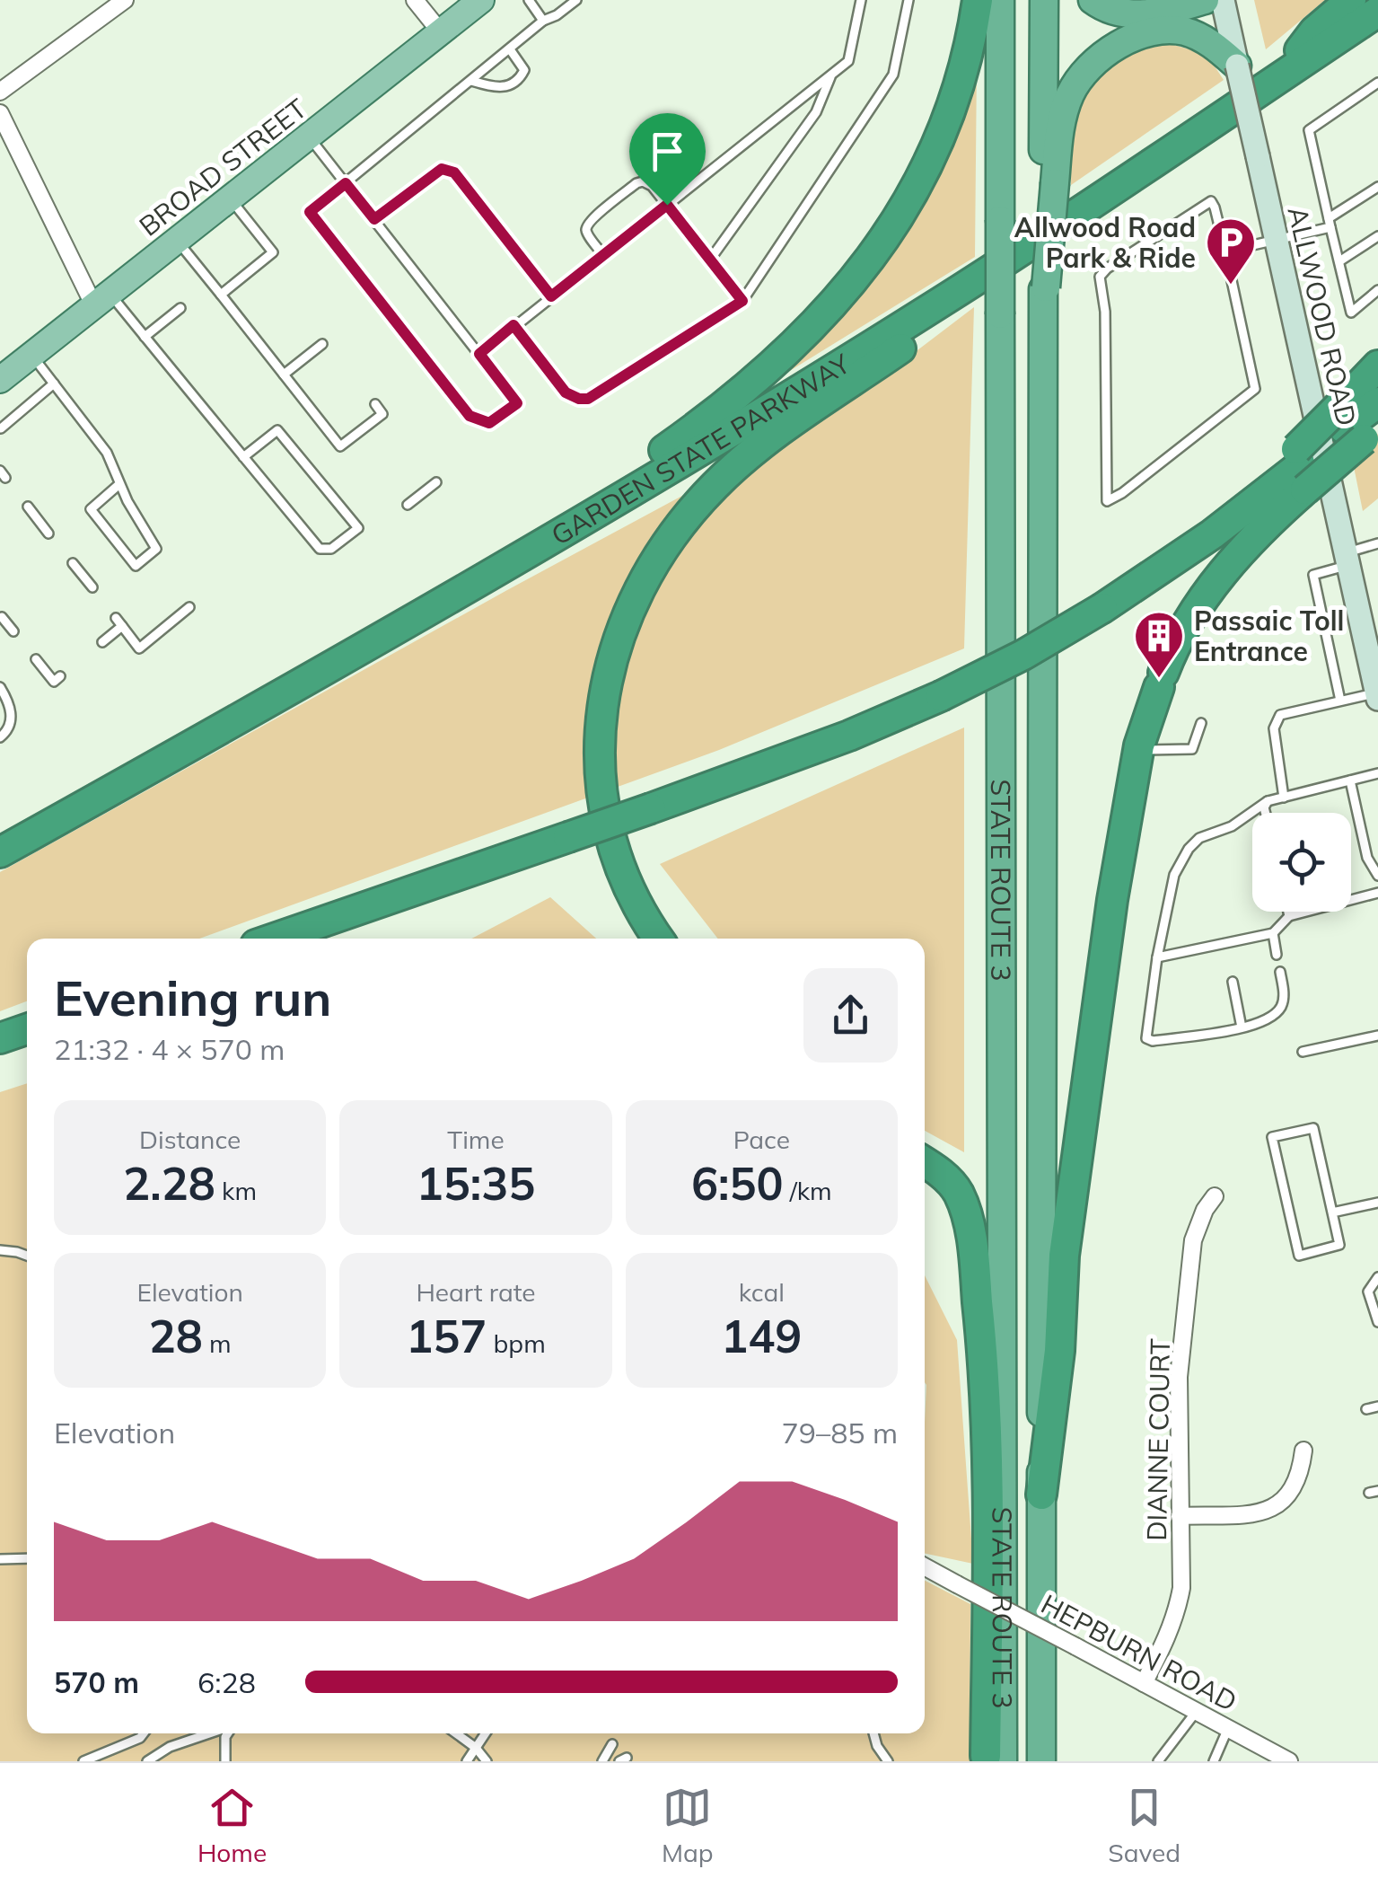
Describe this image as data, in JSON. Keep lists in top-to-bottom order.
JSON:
{
  "streets": {
    "highway": ["GARDEN STATE PARKWAY", "STATE ROUTE 3"],
    "main road": ["BROAD STREET", "ALLWOOD ROAD"],
    "street": ["DIANNE COURT", "HEPBURN ROAD"]
  },
  "crossings": [
    ["DIANNE COURT", "HEPBURN ROAD"]
  ],
  "places": {
    "parking": ["Allwood Road Park & Ride"],
    "building": ["Passaic Toll Entrance"]
  },
  "page": {
    "heading": ["Evening run", "21:32 · 4 × 570 m"],
    "stats": [
      ["Distance", "2.28 km"],
      ["Time", "15:35"],
      ["Pace", "6:50 /km"],
      ["Elevation", "28 m"],
      ["Heart rate", "157 bpm"],
      ["kcal", "149"]
    ],
    "chart": ["Elevation", "79–85 m"],
    "list": [
      {
        "name": "570 m",
        "note": "6:28"
      }
    ],
    "tabs": ["Home", "Map", "Saved"]
  }
}
